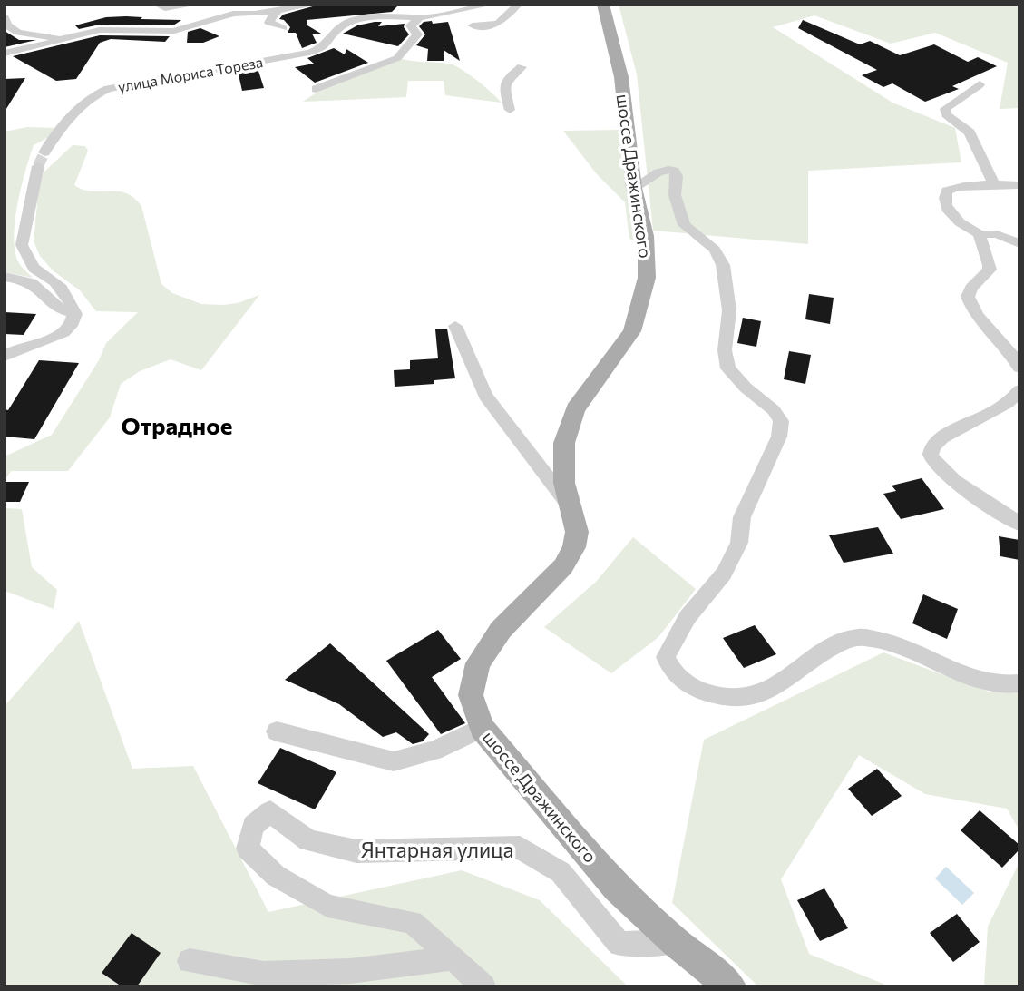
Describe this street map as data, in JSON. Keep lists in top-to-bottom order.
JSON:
{
  "streets": {
    "main road": ["шоссе Дражинского"],
    "street": ["улица Мориса Тореза", "Янтарная улица"]
  },
  "crossings": [
    ["шоссе Дражинского", "Янтарная улица"]
  ],
  "districts": ["Отрадное"]
}
